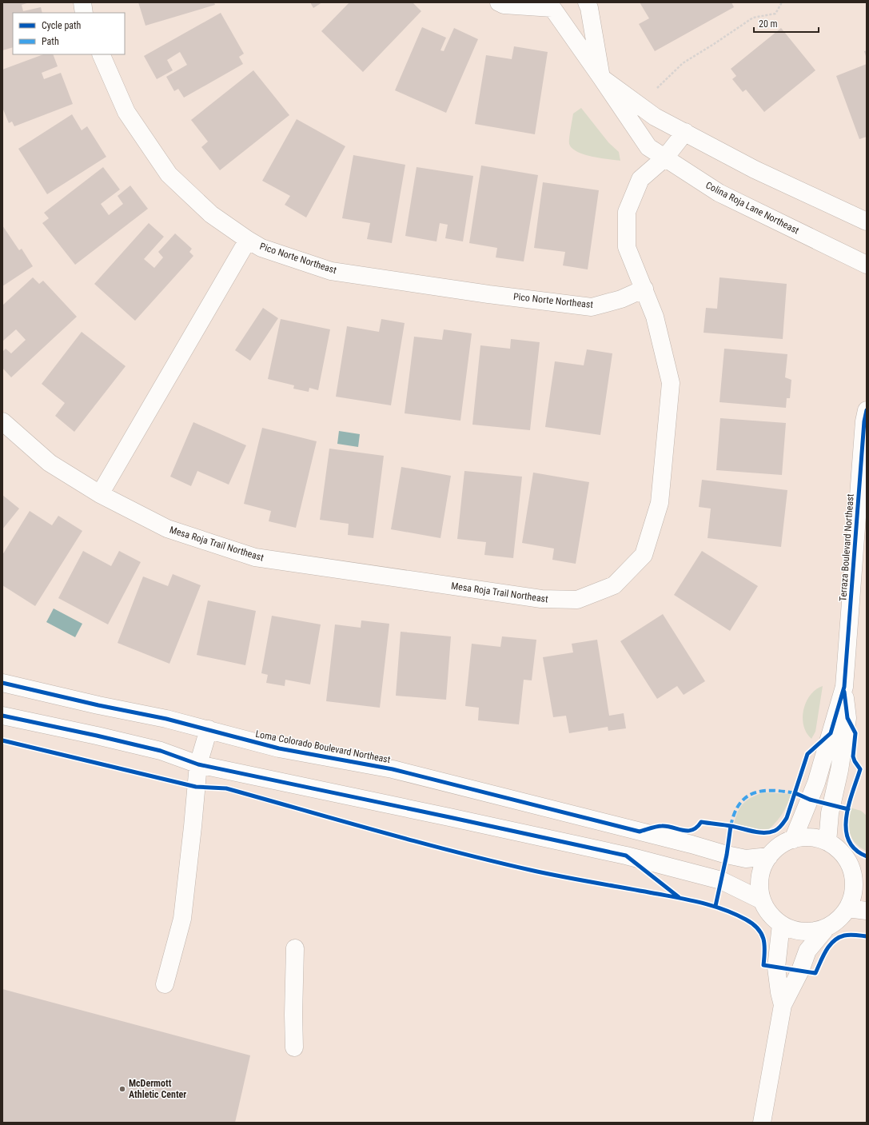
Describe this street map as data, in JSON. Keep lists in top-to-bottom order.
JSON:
{
  "streets": {
    "street": [
      "Colina Roja Lane Northeast",
      "Pico Norte Northeast",
      "Mesa Roja Trail Northeast",
      "Terraza Boulevard Northeast",
      "Loma Colorado Boulevard Northeast"
    ]
  },
  "crossings": [
    ["Colina Roja Lane Northeast", "Mesa Roja Trail Northeast"],
    ["Pico Norte Northeast", "Mesa Roja Trail Northeast"],
    ["Terraza Boulevard Northeast", "Loma Colorado Boulevard Northeast"]
  ],
  "places": ["McDermott Athletic Center"],
  "legend": ["Cycle path", "Path"],
  "scale_bar": "20 m"
}
